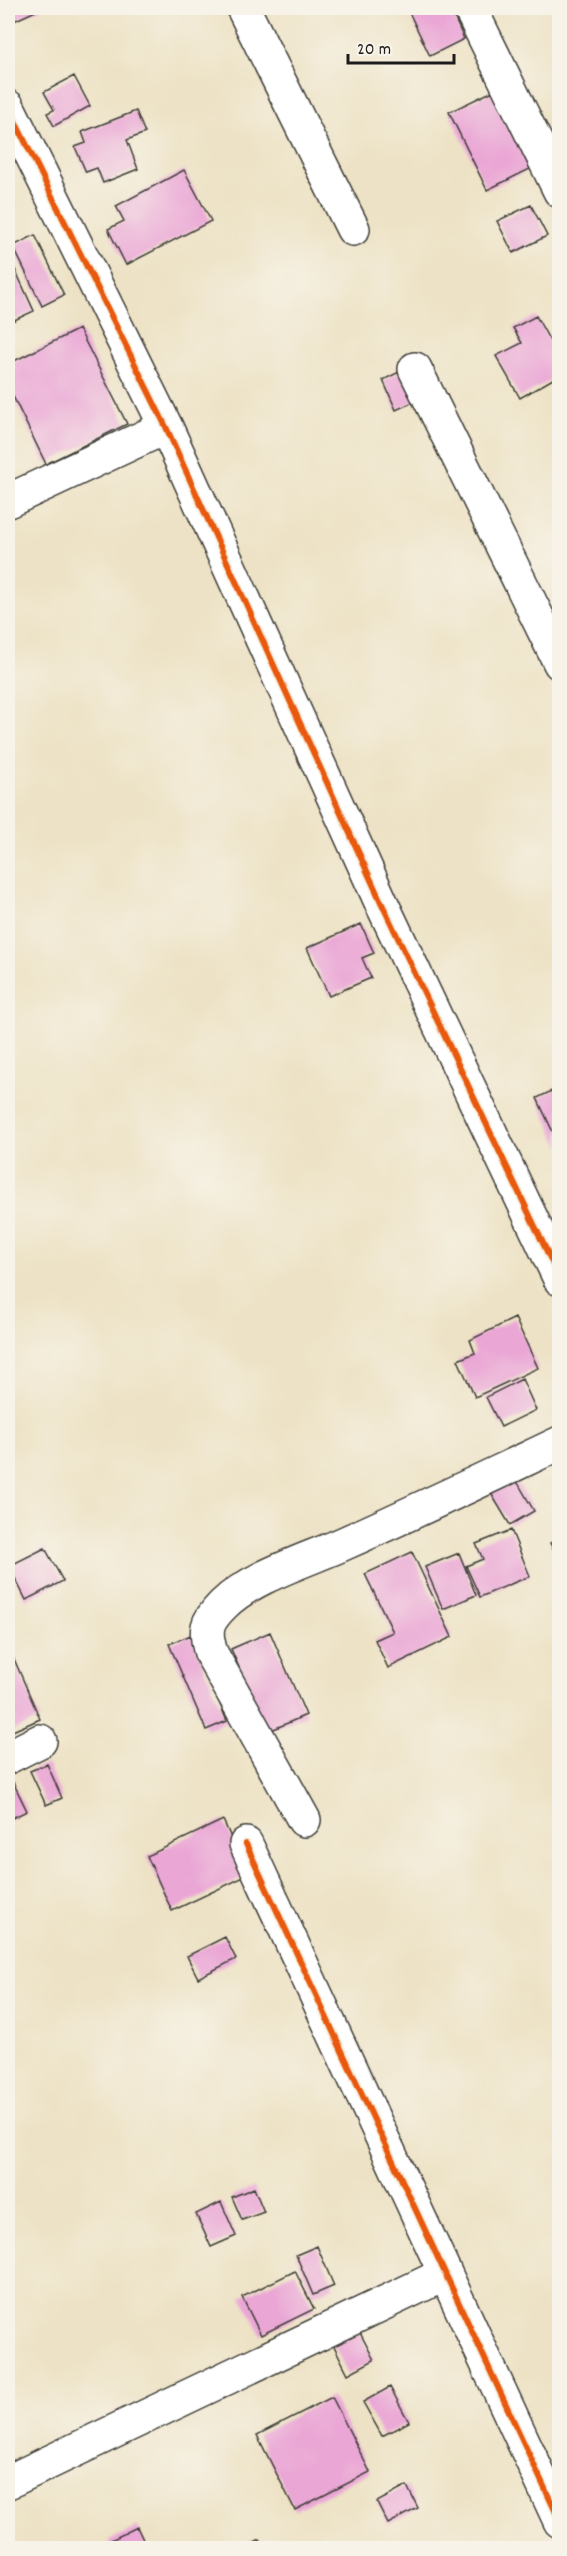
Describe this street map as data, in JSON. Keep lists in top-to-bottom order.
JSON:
{
  "scale_bar": "20 m"
}
